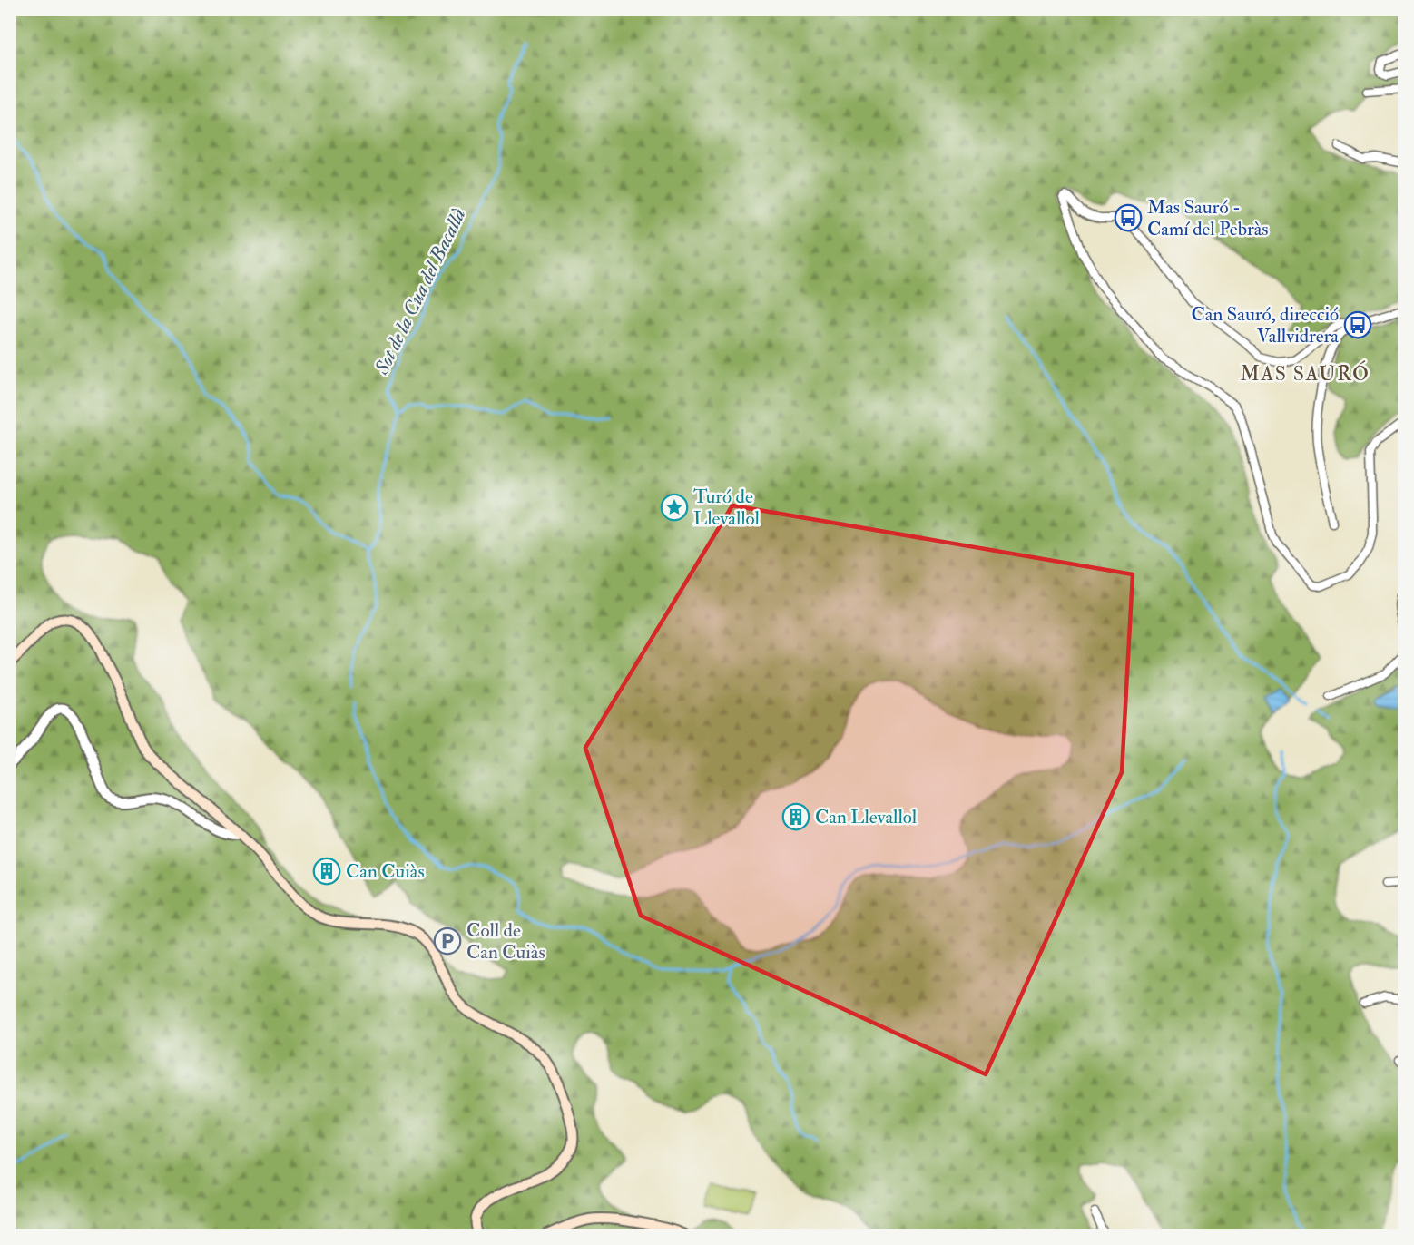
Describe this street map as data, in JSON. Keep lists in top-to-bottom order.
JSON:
{
  "districts": ["MAS SAURÓ"],
  "water": ["Sot de la Cua del Bacallà"],
  "places": {
    "bus stop": ["Mas Sauró - Camí del Pebràs", "Can Sauró, direcció Vallvidrera"],
    "place": ["Turó de Llevallol"],
    "building": ["Can Llevallol", "Can Cuiàs"],
    "parking": ["Coll de Can Cuiàs"]
  }
}
